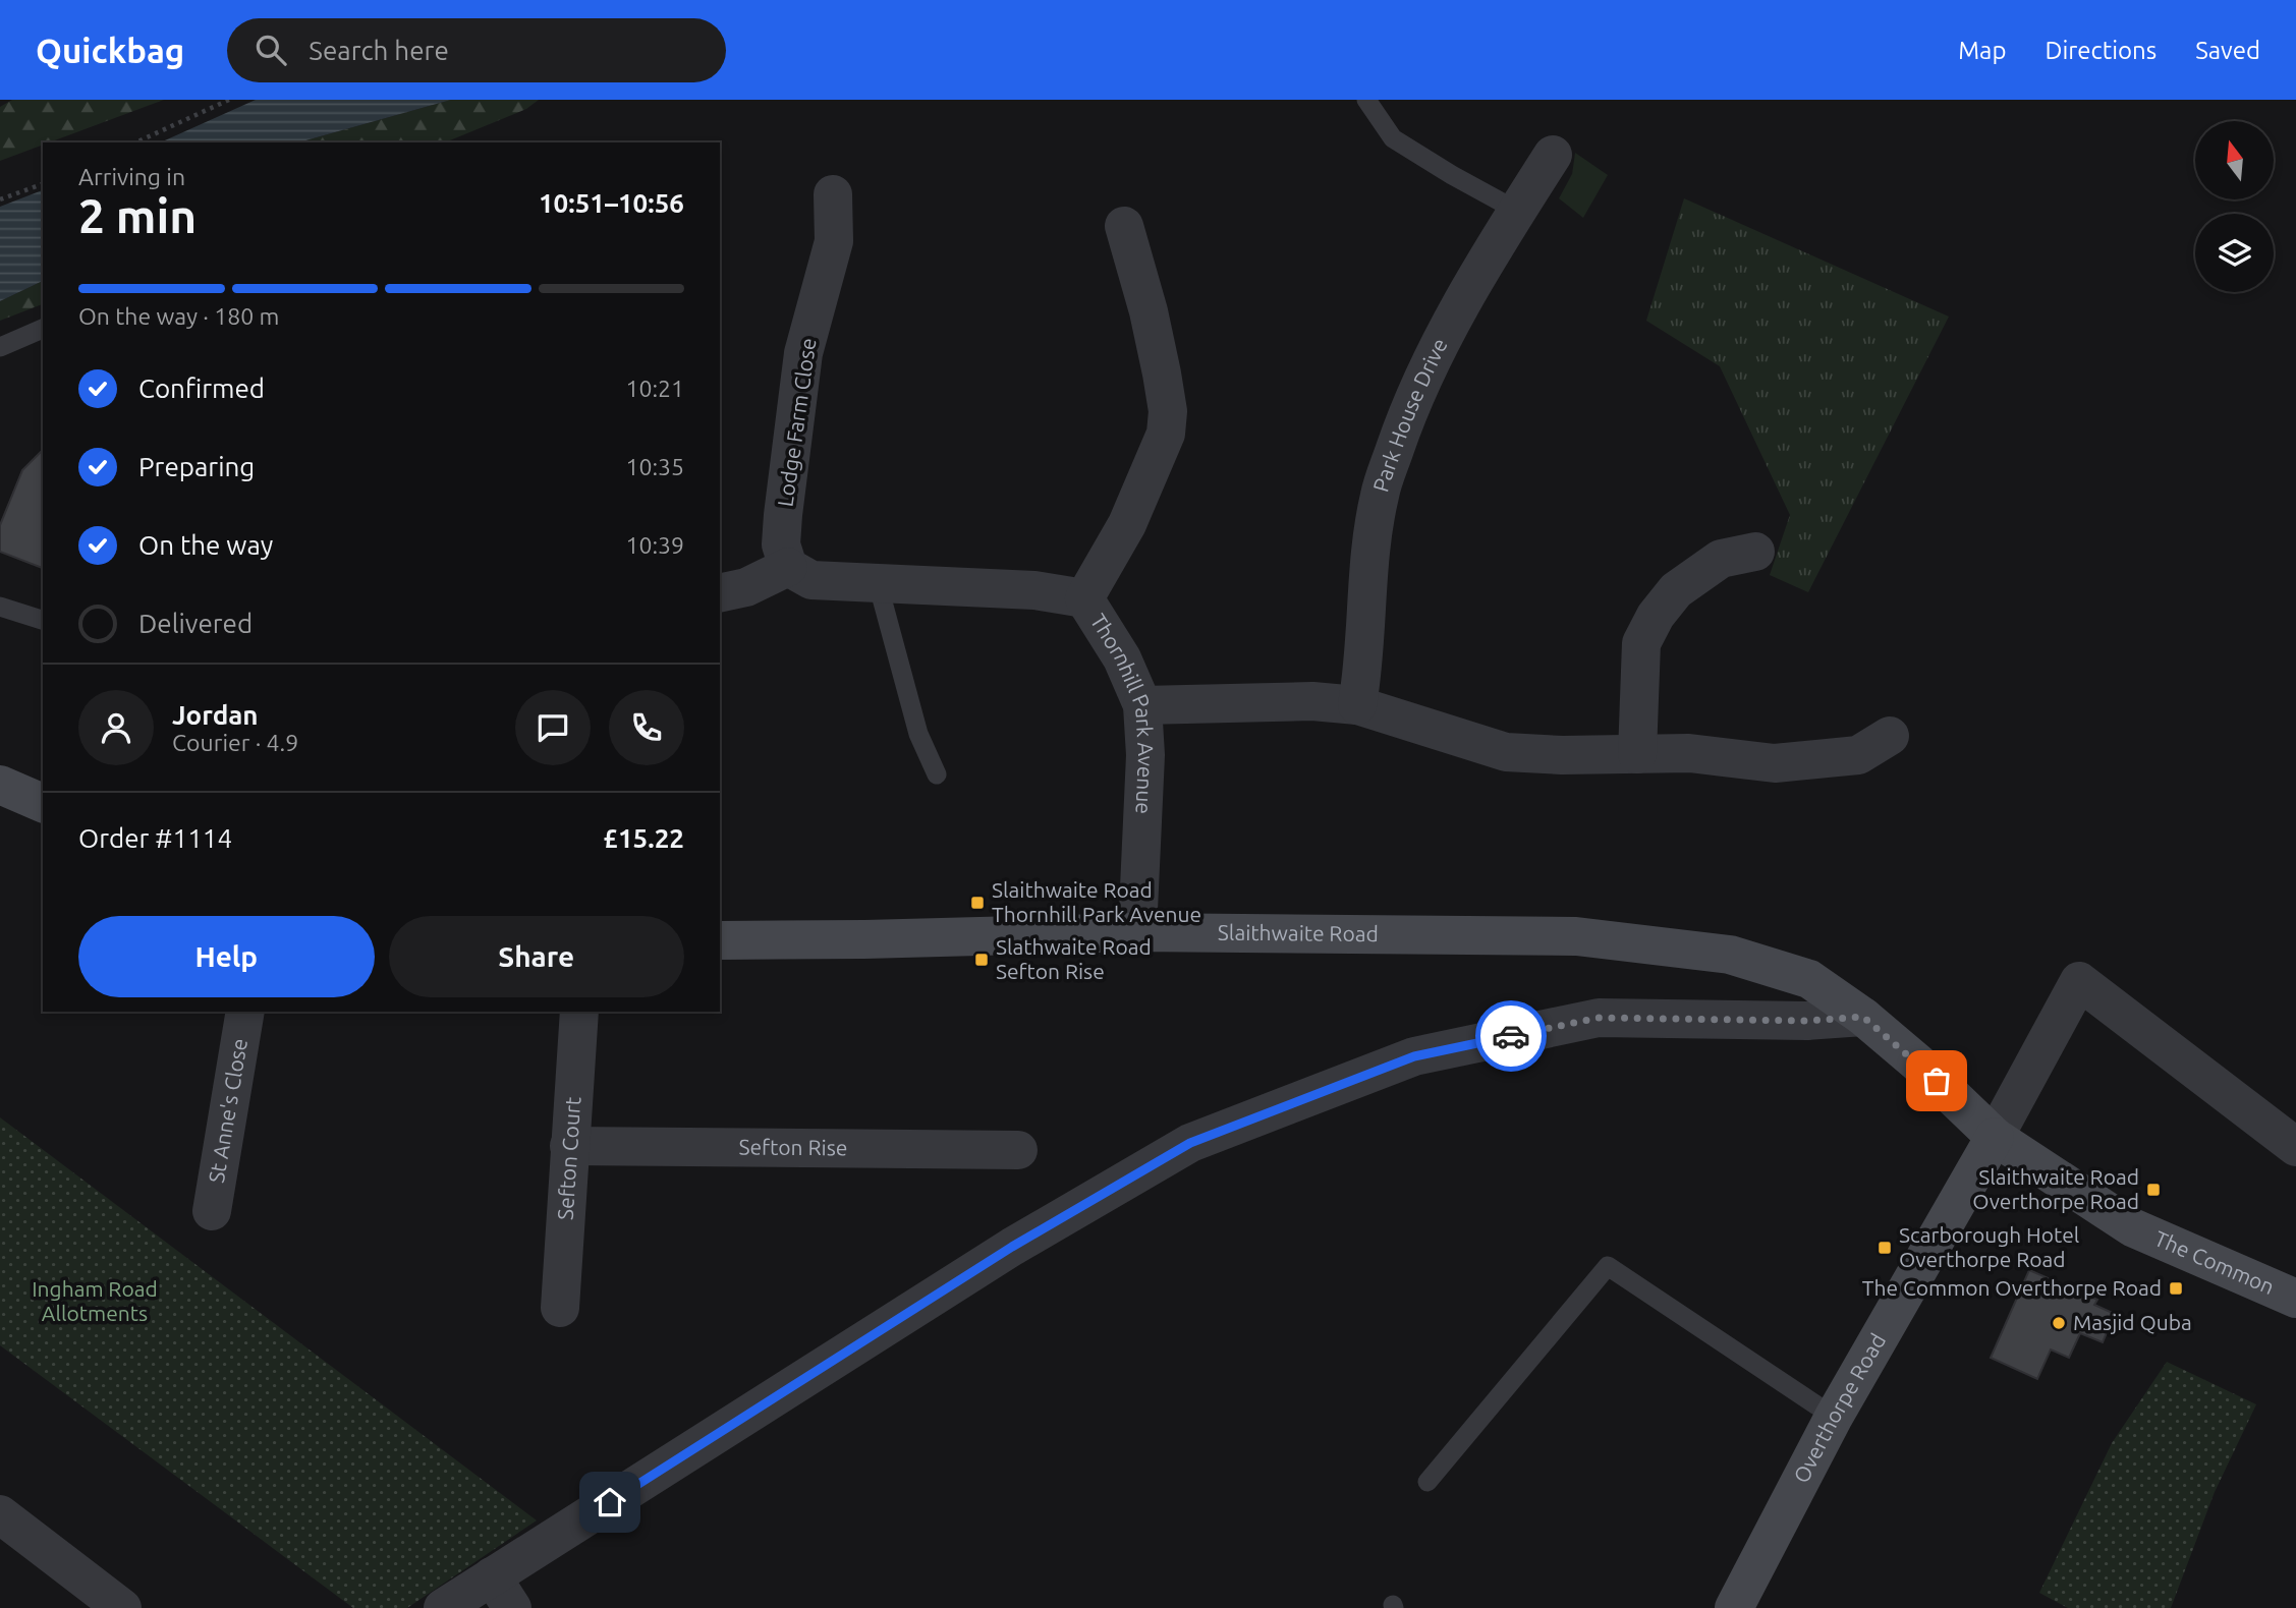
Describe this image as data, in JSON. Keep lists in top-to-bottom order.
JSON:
{
  "streets": {
    "main road": ["Slaithwaite Road", "The Common", "Overthorpe Road"],
    "street": [
      "Park House Drive",
      "Lodge Farm Close",
      "Thornhill Park Avenue",
      "St Anne's Close",
      "Sefton Rise",
      "Sefton Court"
    ]
  },
  "crossings": [
    ["Thornhill Park Avenue", "Slaithwaite Road"],
    ["Slaithwaite Road", "The Common"],
    ["Sefton Rise", "Sefton Court"],
    ["The Common", "Overthorpe Road"]
  ],
  "parks": ["Ingham Road Allotments"],
  "places": {
    "transit": [
      "Slaithwaite Road Thornhill Park Avenue",
      "Slathwaite Road Sefton Rise",
      "Slaithwaite Road Overthorpe Road",
      "Scarborough Hotel Overthorpe Road",
      "The Common Overthorpe Road"
    ],
    "other": ["Masjid Quba"]
  },
  "north": "top",
  "page": {
    "header": "Quickbag",
    "search": "Search here",
    "nav": ["Map", "Directions", "Saved"],
    "heading": ["2 min", "Arriving in", "10:51–10:56"],
    "panel": [
      "Jordan",
      "Courier · 4.9",
      "Order #1114",
      "£15.22"
    ],
    "bar": "On the way · 180 m",
    "list": [
      ["Confirmed", "10:21"],
      ["Preparing", "10:35"],
      ["On the way", "10:39"],
      "Delivered"
    ],
    "buttons": ["Help", "Share"]
  }
}
